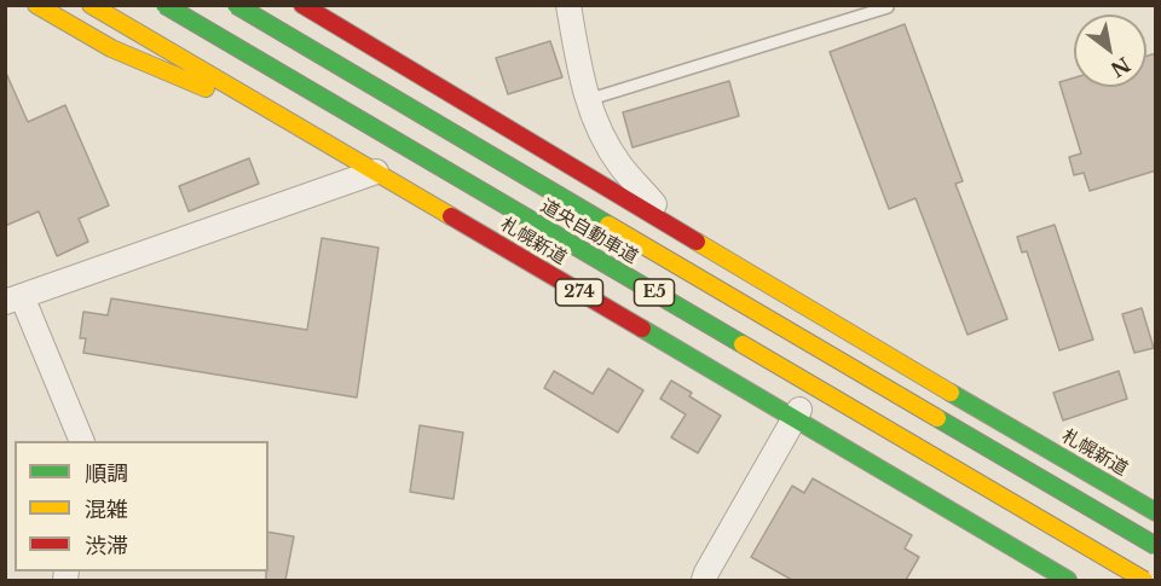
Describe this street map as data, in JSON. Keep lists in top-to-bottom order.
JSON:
{
  "streets": {
    "main road": [
      "道央自動車道",
      "札幌新道",
      "274",
      "E5"
    ]
  },
  "legend": ["順調", "混雑", "渋滞"],
  "north": "bottom right"
}
